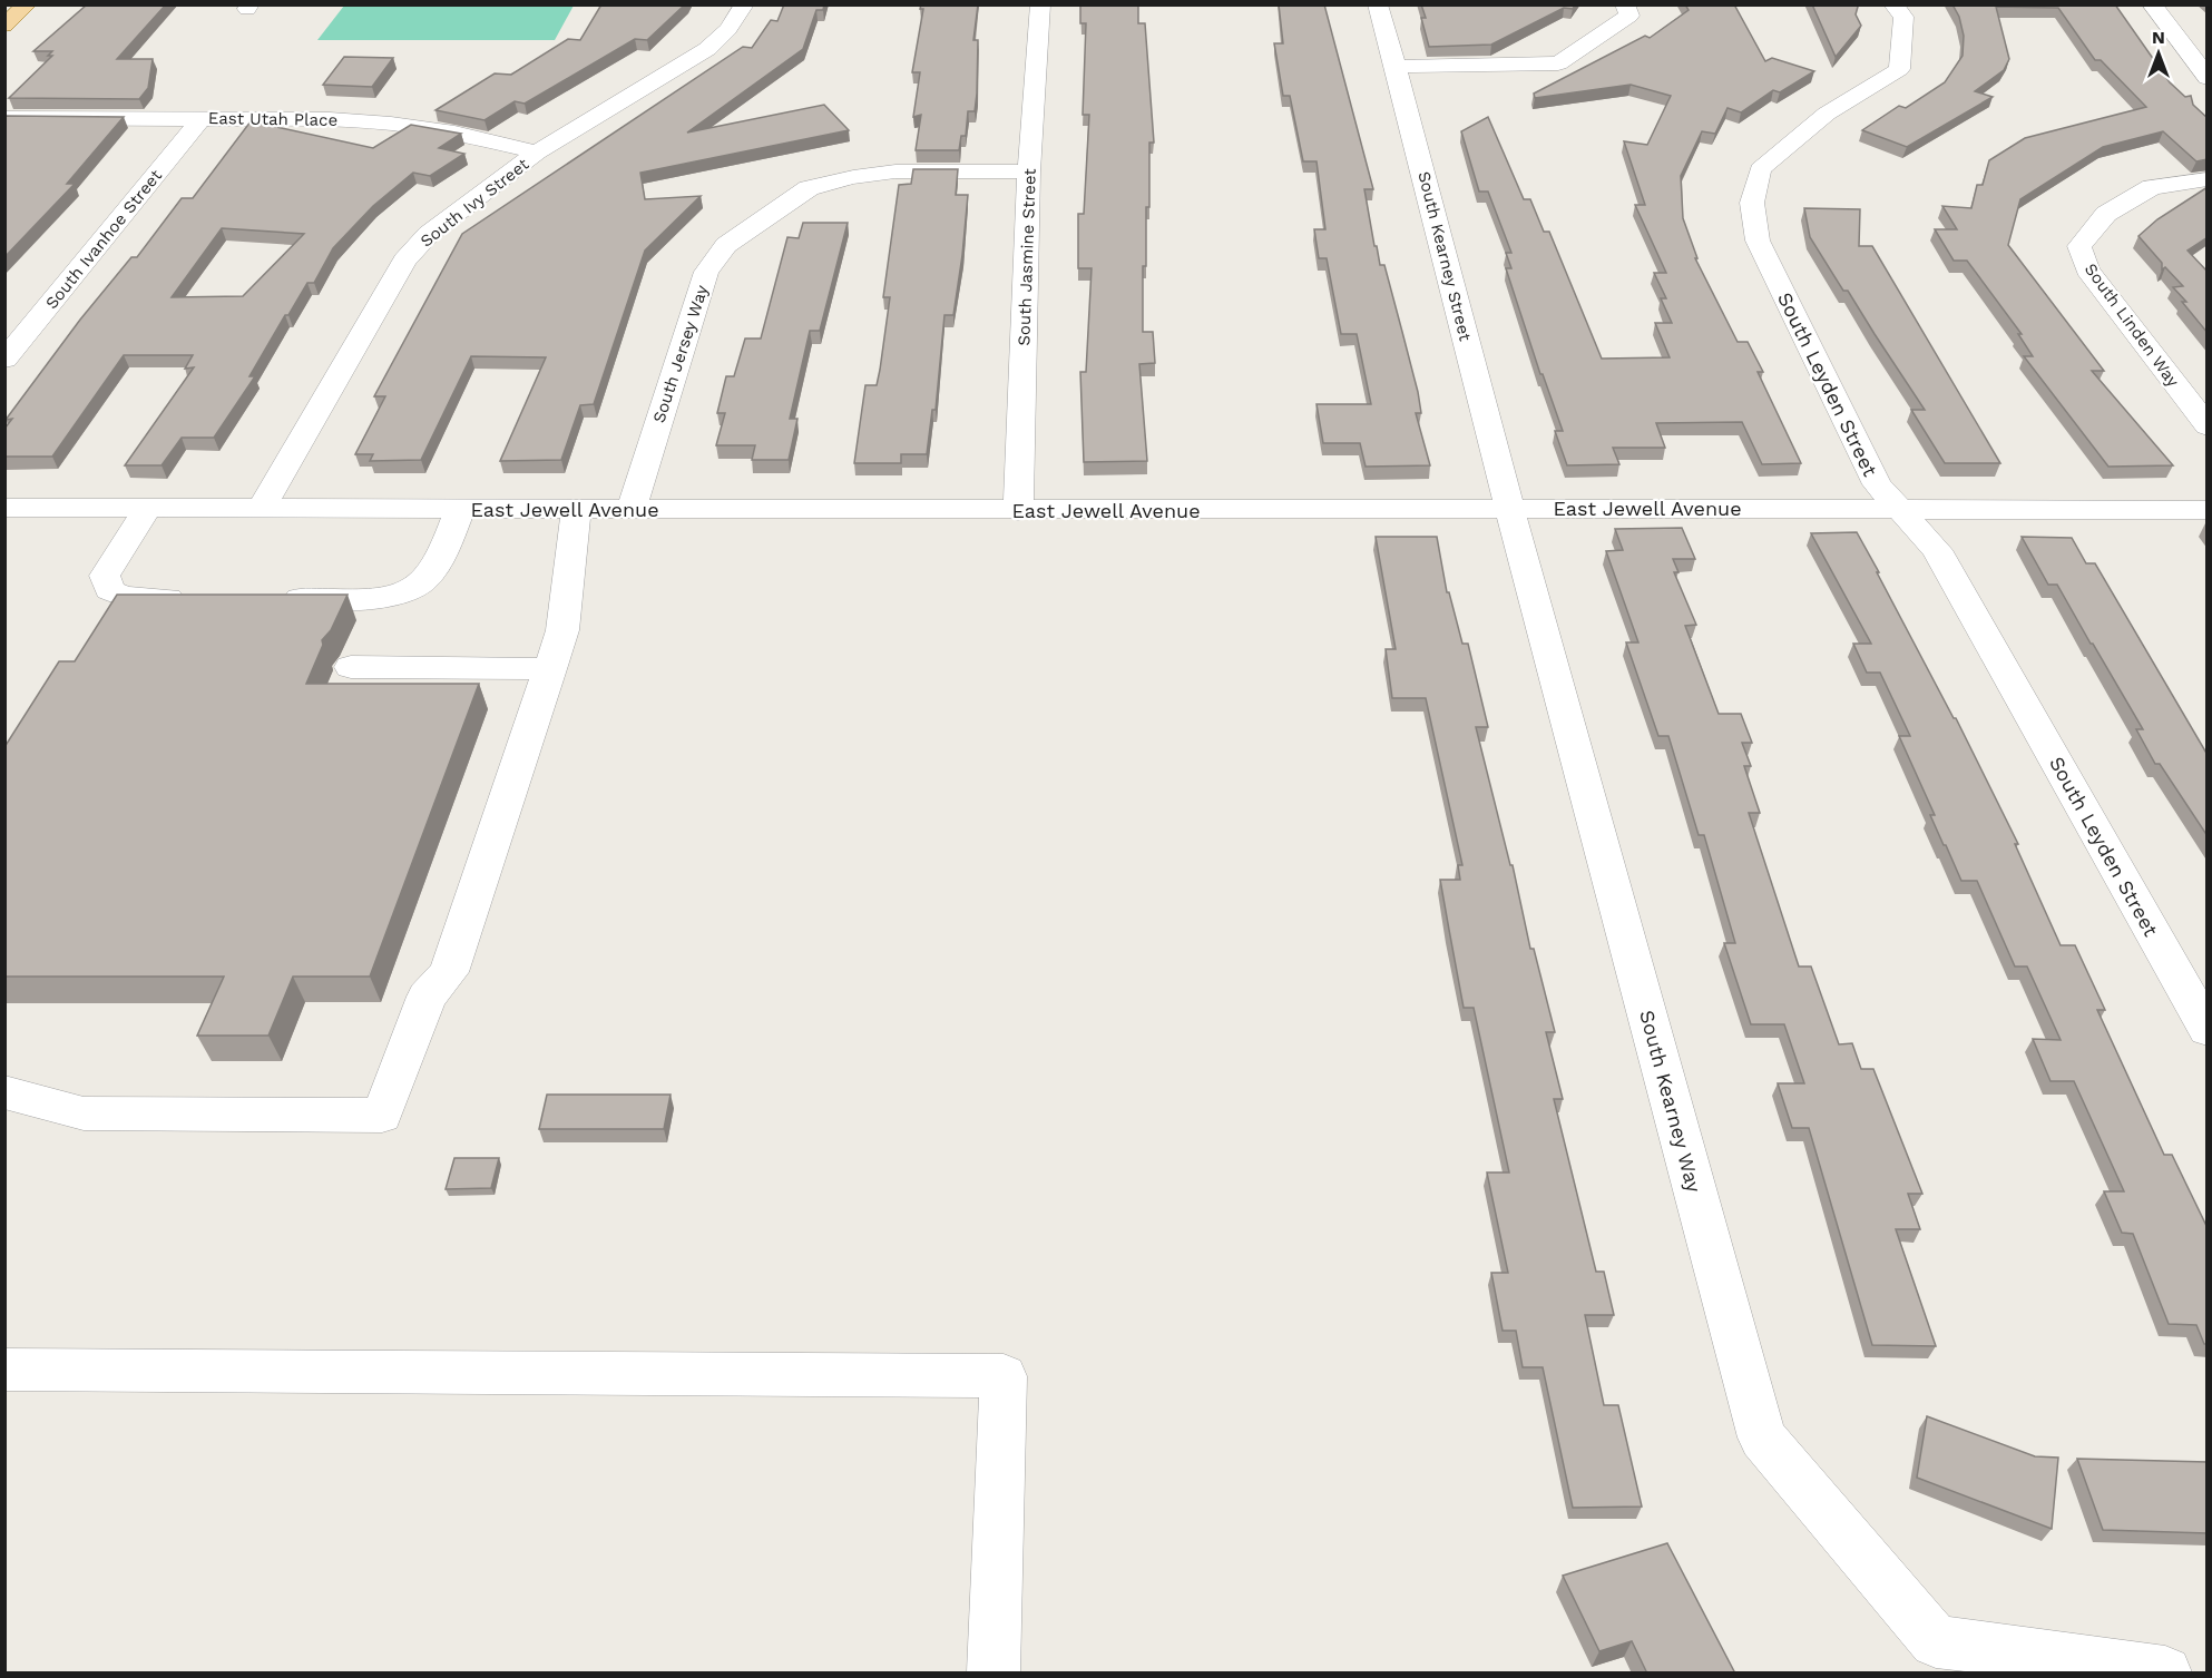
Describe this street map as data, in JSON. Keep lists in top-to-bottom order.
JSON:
{
  "streets": {
    "street": [
      "East Utah Place",
      "South Ivy Street",
      "South Ivanhoe Street",
      "South Kearney Street",
      "South Jasmine Street",
      "South Linden Way",
      "South Jersey Way",
      "South Leyden Street",
      "East Jewell Avenue",
      "South Kearney Way"
    ]
  },
  "crossings": [
    ["East Utah Place", "South Ivy Street"],
    ["East Utah Place", "South Ivanhoe Street"],
    ["South Ivy Street", "East Jewell Avenue"],
    ["South Kearney Street", "East Jewell Avenue"],
    ["South Kearney Street", "South Kearney Way"],
    ["South Jasmine Street", "South Jersey Way"],
    ["South Jasmine Street", "East Jewell Avenue"],
    ["South Jersey Way", "East Jewell Avenue"],
    ["South Leyden Street", "East Jewell Avenue"],
    ["East Jewell Avenue", "South Kearney Way"]
  ],
  "north": "top"
}
